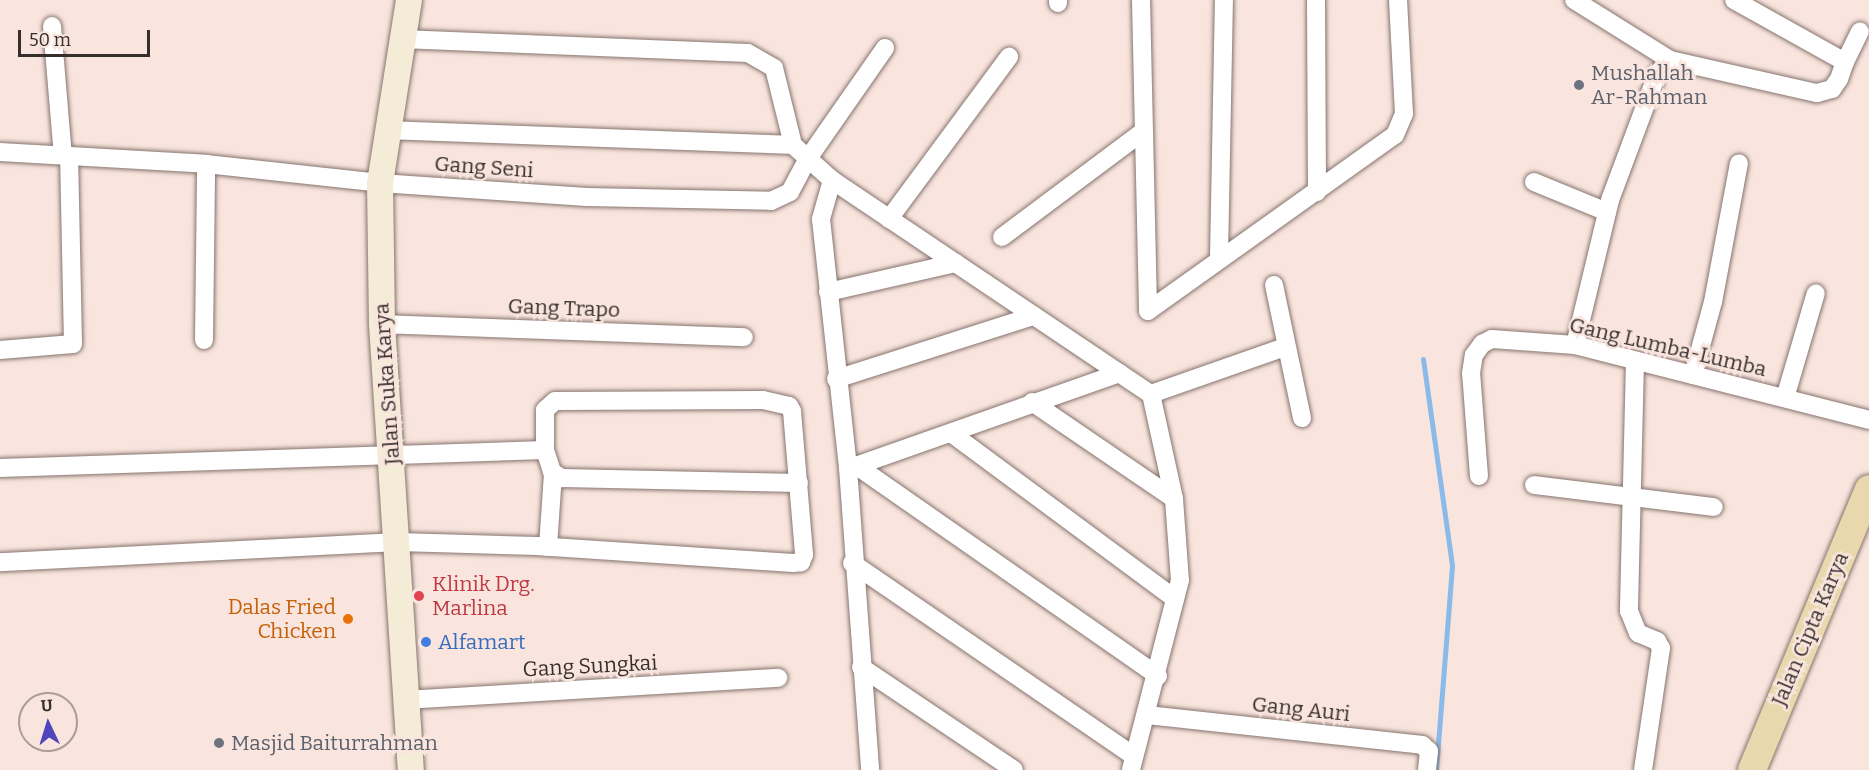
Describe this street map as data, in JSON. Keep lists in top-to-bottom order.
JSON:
{
  "streets": {
    "main road": ["Jalan Suka Karya", "Jalan Cipta Karya"],
    "street": [
      "Gang Seni",
      "Gang Trapo",
      "Gang Lumba-Lumba",
      "Gang Sungkai",
      "Gang Auri"
    ]
  },
  "crossings": [
    ["Gang Seni", "Jalan Suka Karya"],
    ["Gang Trapo", "Jalan Suka Karya"],
    ["Jalan Suka Karya", "Gang Sungkai"]
  ],
  "places": [
    "Mushallah Ar-Rahman",
    "Klinik Drg. Marlina",
    "Dalas Fried Chicken",
    "Alfamart",
    "Masjid Baiturrahman"
  ],
  "scale_bar": "50 m",
  "north": "top"
}
